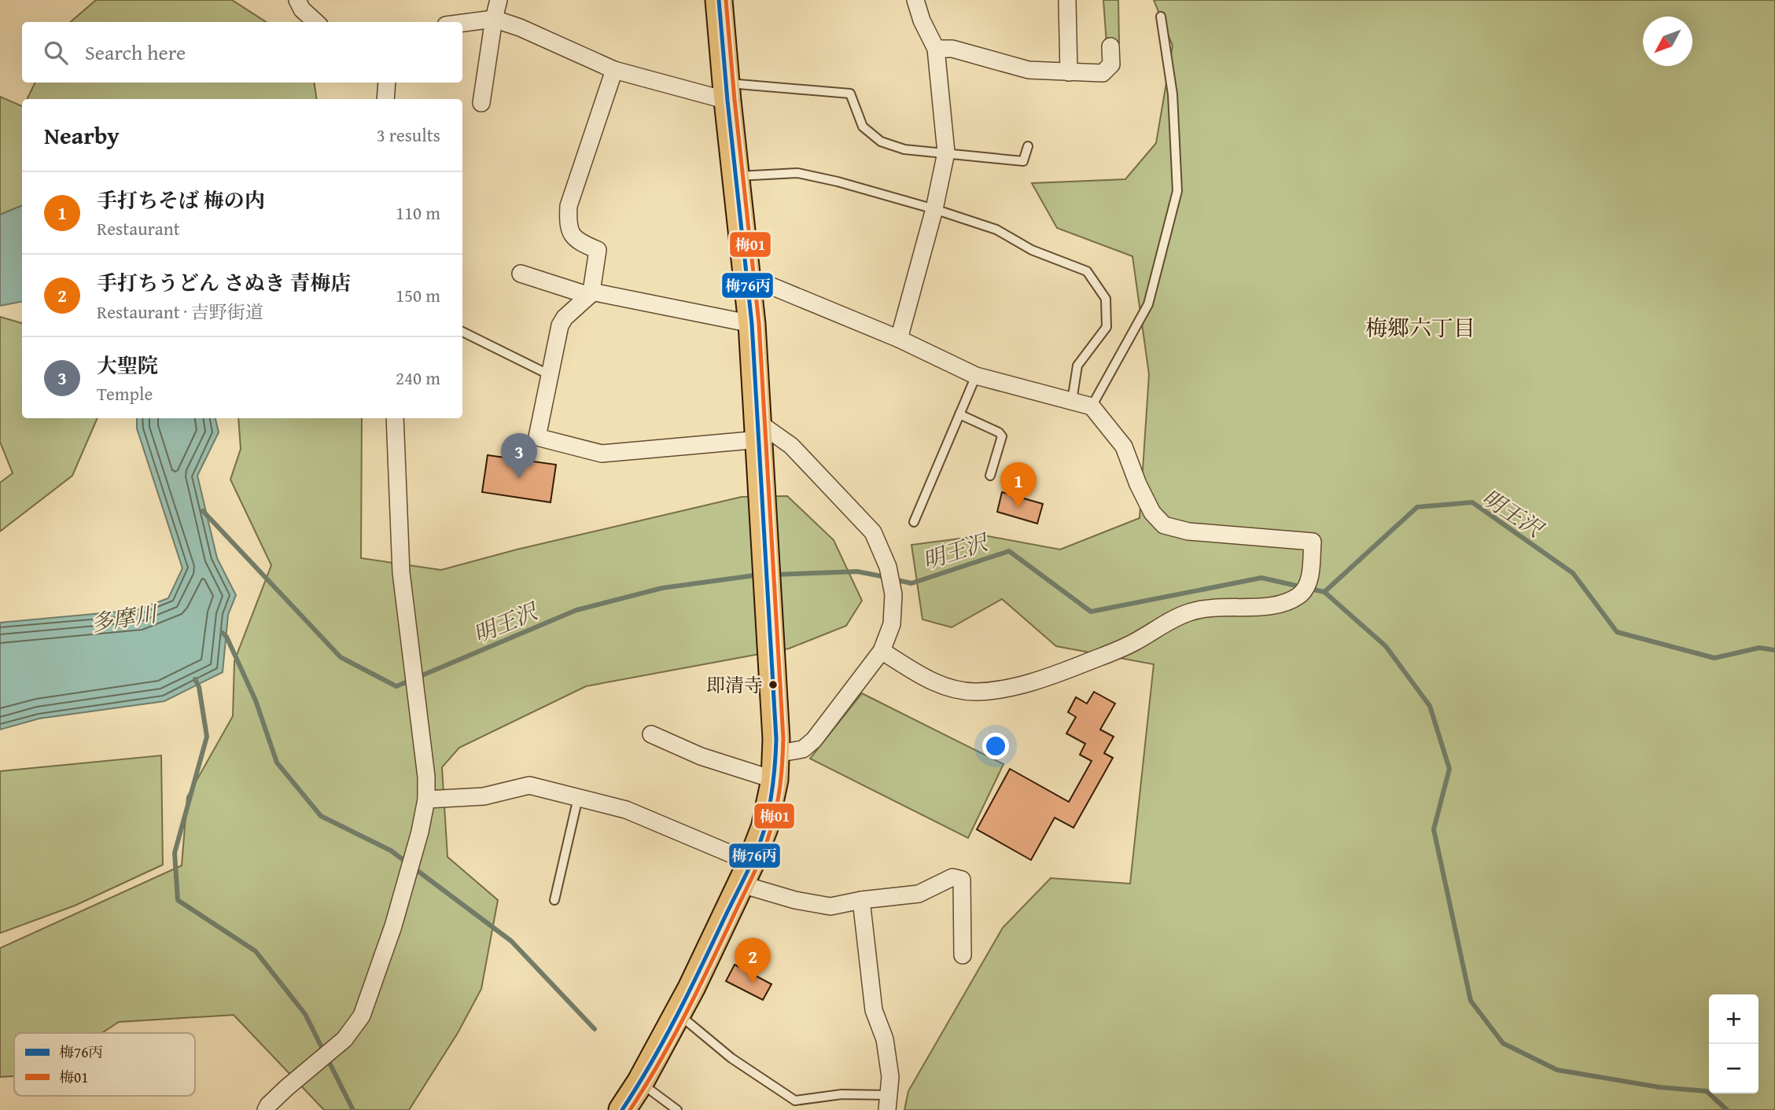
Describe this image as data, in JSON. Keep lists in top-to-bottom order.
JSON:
{
  "districts": ["梅郷六丁目"],
  "water": ["明王沢", "多摩川"],
  "places": ["即清寺"],
  "lines": ["transit line 梅76丙", "transit line 梅01"],
  "legend": ["梅76丙", "梅01"],
  "north": "bottom left",
  "page": {
    "search": "Search here",
    "heading": ["Nearby", "3 results"],
    "list": [
      {
        "mark": "1",
        "name": "手打ちそば 梅の内",
        "note": "Restaurant",
        "value": "110 m"
      },
      {
        "mark": "2",
        "name": "手打ちうどん さぬき 青梅店",
        "note": "Restaurant · 吉野街道",
        "value": "150 m"
      },
      {
        "mark": "3",
        "name": "大聖院",
        "note": "Temple",
        "value": "240 m"
      }
    ],
    "pins": ["3", "1", "2"],
    "map_buttons": ["+", "−"]
  }
}
